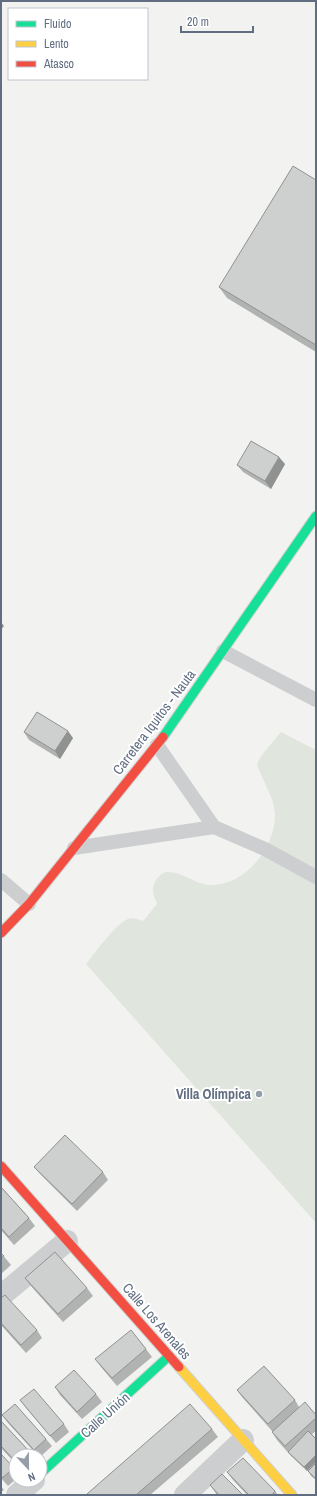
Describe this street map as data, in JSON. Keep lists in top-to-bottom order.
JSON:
{
  "streets": {
    "street": ["Carretera Iquitos - Nauta", "Calle Los Arenales", "Calle Unión"]
  },
  "crossings": [
    ["Calle Los Arenales", "Calle Unión"]
  ],
  "places": ["Villa Olímpica"],
  "legend": ["Fluido", "Lento", "Atasco"],
  "scale_bar": "20 m",
  "north": "bottom"
}
